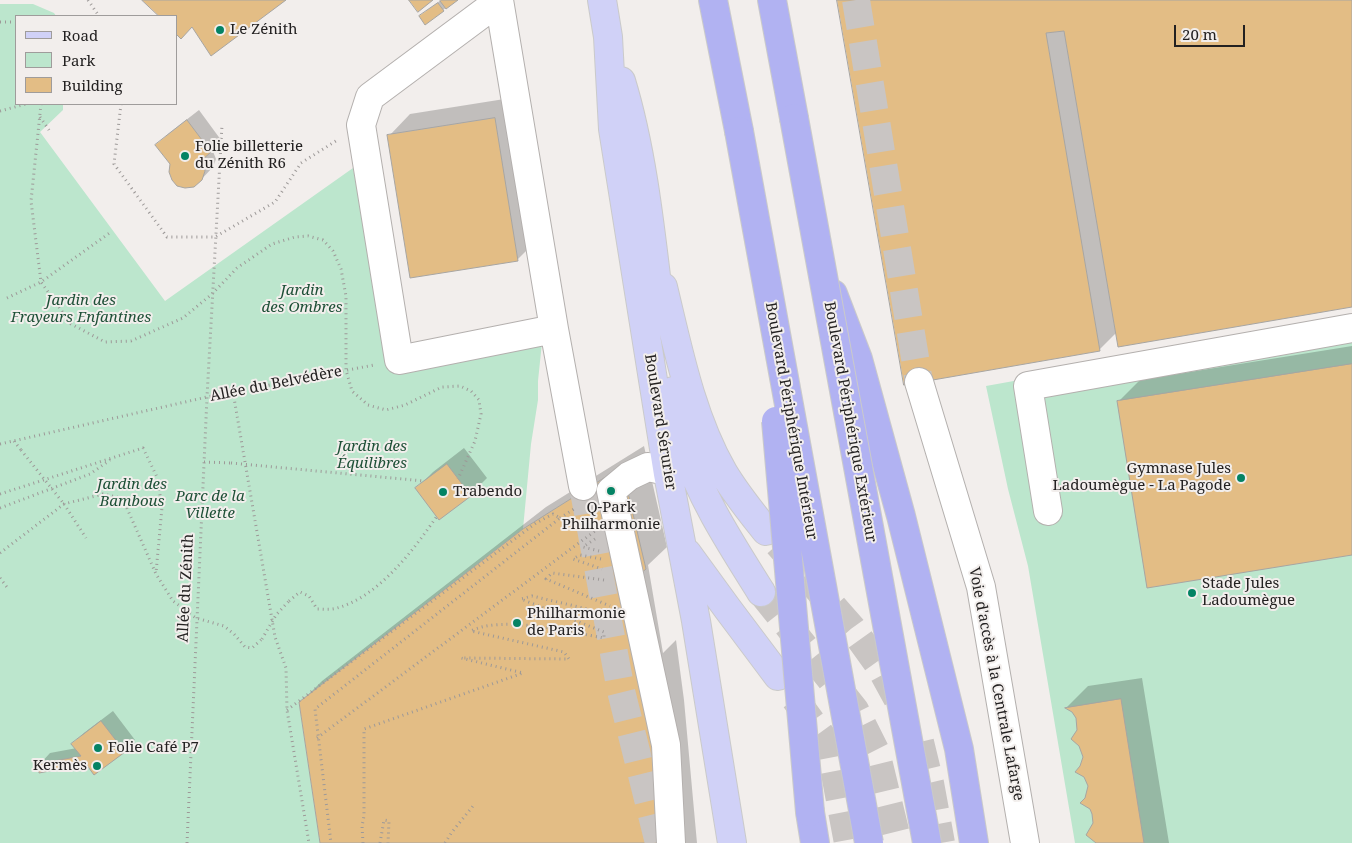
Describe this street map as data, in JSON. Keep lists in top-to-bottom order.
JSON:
{
  "streets": {
    "highway": ["Boulevard Périphérique Intérieur", "Boulevard Périphérique Extérieur"],
    "main road": ["Boulevard Sérurier"],
    "lane": ["Voie d'accès à la Centrale Lafarge"],
    "path": ["Allée du Belvédère", "Allée du Zénith"]
  },
  "crossings": [
    ["Allée du Belvédère", "Allée du Zénith"]
  ],
  "parks": [
    "Jardin des Ombres",
    "Jardin des Frayeurs Enfantines",
    "Jardin des Équilibres",
    "Jardin des Bambous",
    "Parc de la Villette"
  ],
  "places": [
    "Le Zénith",
    "Folie billetterie du Zénith R6",
    "Gymnase Jules Ladoumègue - La Pagode",
    "Q-Park Philharmonie",
    "Trabendo",
    "Stade Jules Ladoumègue",
    "Philharmonie de Paris",
    "Folie Café P7",
    "Kermès"
  ],
  "legend": ["Road", "Park", "Building"],
  "scale_bar": "20 m"
}
